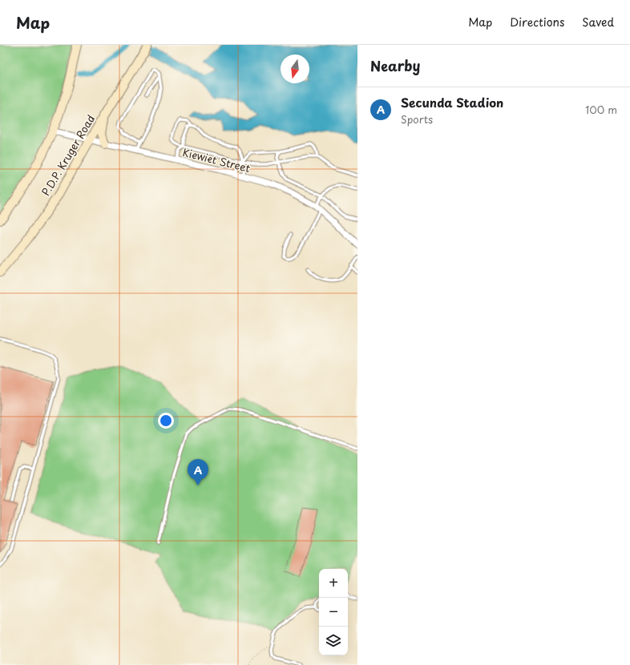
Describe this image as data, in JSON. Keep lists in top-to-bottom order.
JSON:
{
  "streets": {
    "street": ["P.D.P. Kruger Road", "Kiewiet Street"]
  },
  "crossings": [
    ["P.D.P. Kruger Road", "Kiewiet Street"]
  ],
  "north": "bottom",
  "page": {
    "header": "Map",
    "nav": ["Map", "Directions", "Saved"],
    "heading": "Nearby",
    "list": [
      {
        "mark": "A",
        "name": "Secunda Stadion",
        "note": "Sports",
        "value": "100 m"
      }
    ],
    "pins": "A",
    "map_buttons": ["+", "−"]
  }
}
